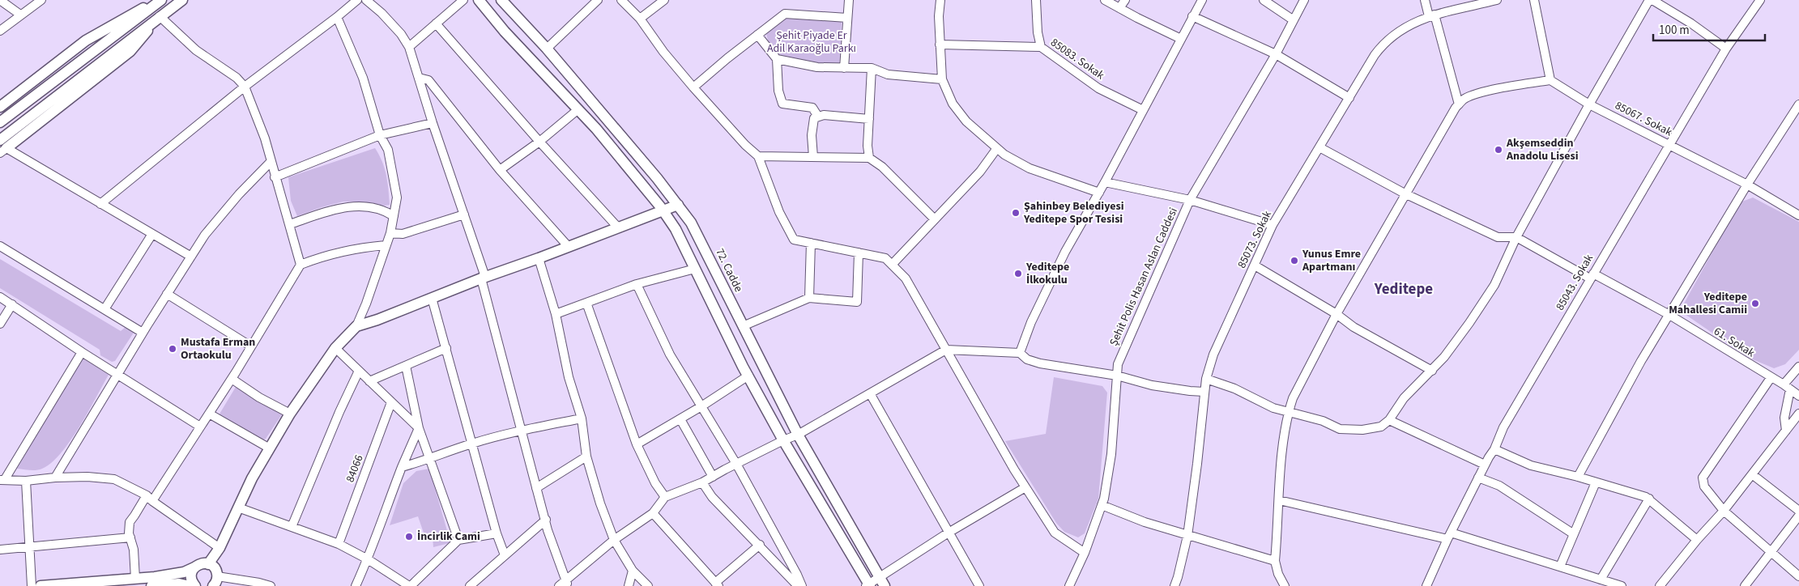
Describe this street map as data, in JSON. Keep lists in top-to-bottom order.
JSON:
{
  "streets": {
    "main road": ["72. Cadde"],
    "street": [
      "85083. Sokak",
      "85067. Sokak",
      "85073. Sokak",
      "Şehit Polis Hasan Aslan Caddesi",
      "85043. Sokak",
      "61. Sokak",
      "84066"
    ]
  },
  "crossings": [
    ["85067. Sokak", "85043. Sokak"],
    ["85043. Sokak", "61. Sokak"]
  ],
  "districts": ["Yeditepe"],
  "parks": ["Şehit Piyade Er Adil Karaoğlu Parkı"],
  "places": [
    "Akşemseddin Anadolu Lisesi",
    "Şahinbey Belediyesi Yeditepe Spor Tesisi",
    "Yunus Emre Apartmanı",
    "Yeditepe İlkokulu",
    "Yeditepe Mahallesi Camii",
    "Mustafa Erman Ortaokulu",
    "İncirlik Cami"
  ],
  "scale_bar": "100 m"
}
